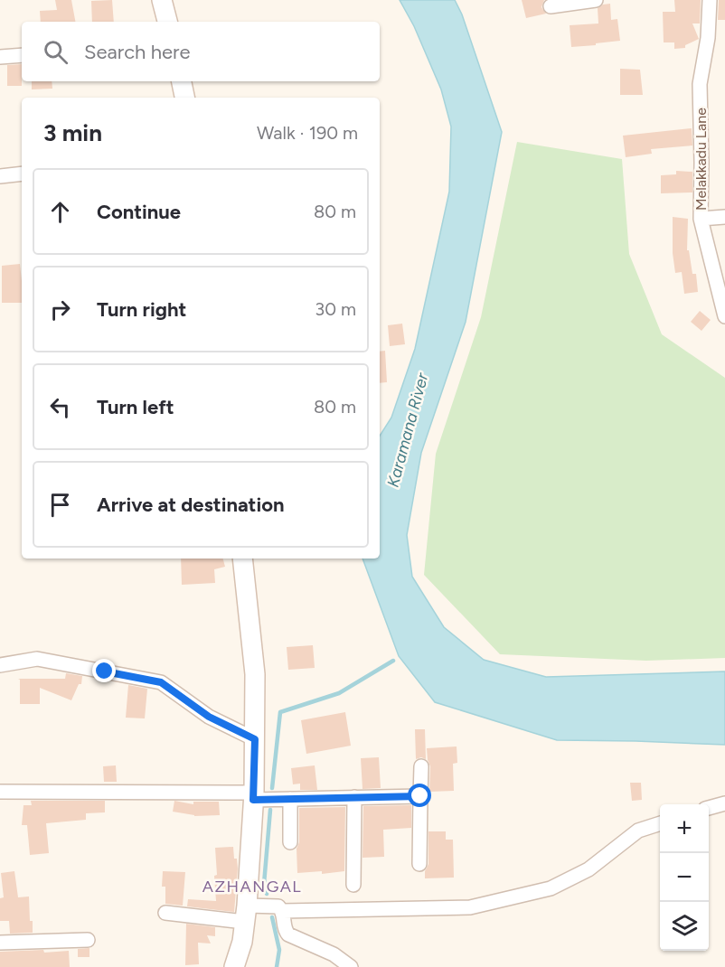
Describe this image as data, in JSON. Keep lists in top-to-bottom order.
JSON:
{
  "streets": {
    "street": ["Melakkadu Lane"]
  },
  "districts": ["AZHANGAL"],
  "water": ["Karamana River"],
  "page": {
    "search": "Search here",
    "heading": ["3 min", "Walk · 190 m"],
    "list": [
      ["Continue", "80 m"],
      ["Turn right", "30 m"],
      ["Turn left", "80 m"],
      "Arrive at destination"
    ],
    "map_buttons": ["+", "−"]
  }
}
